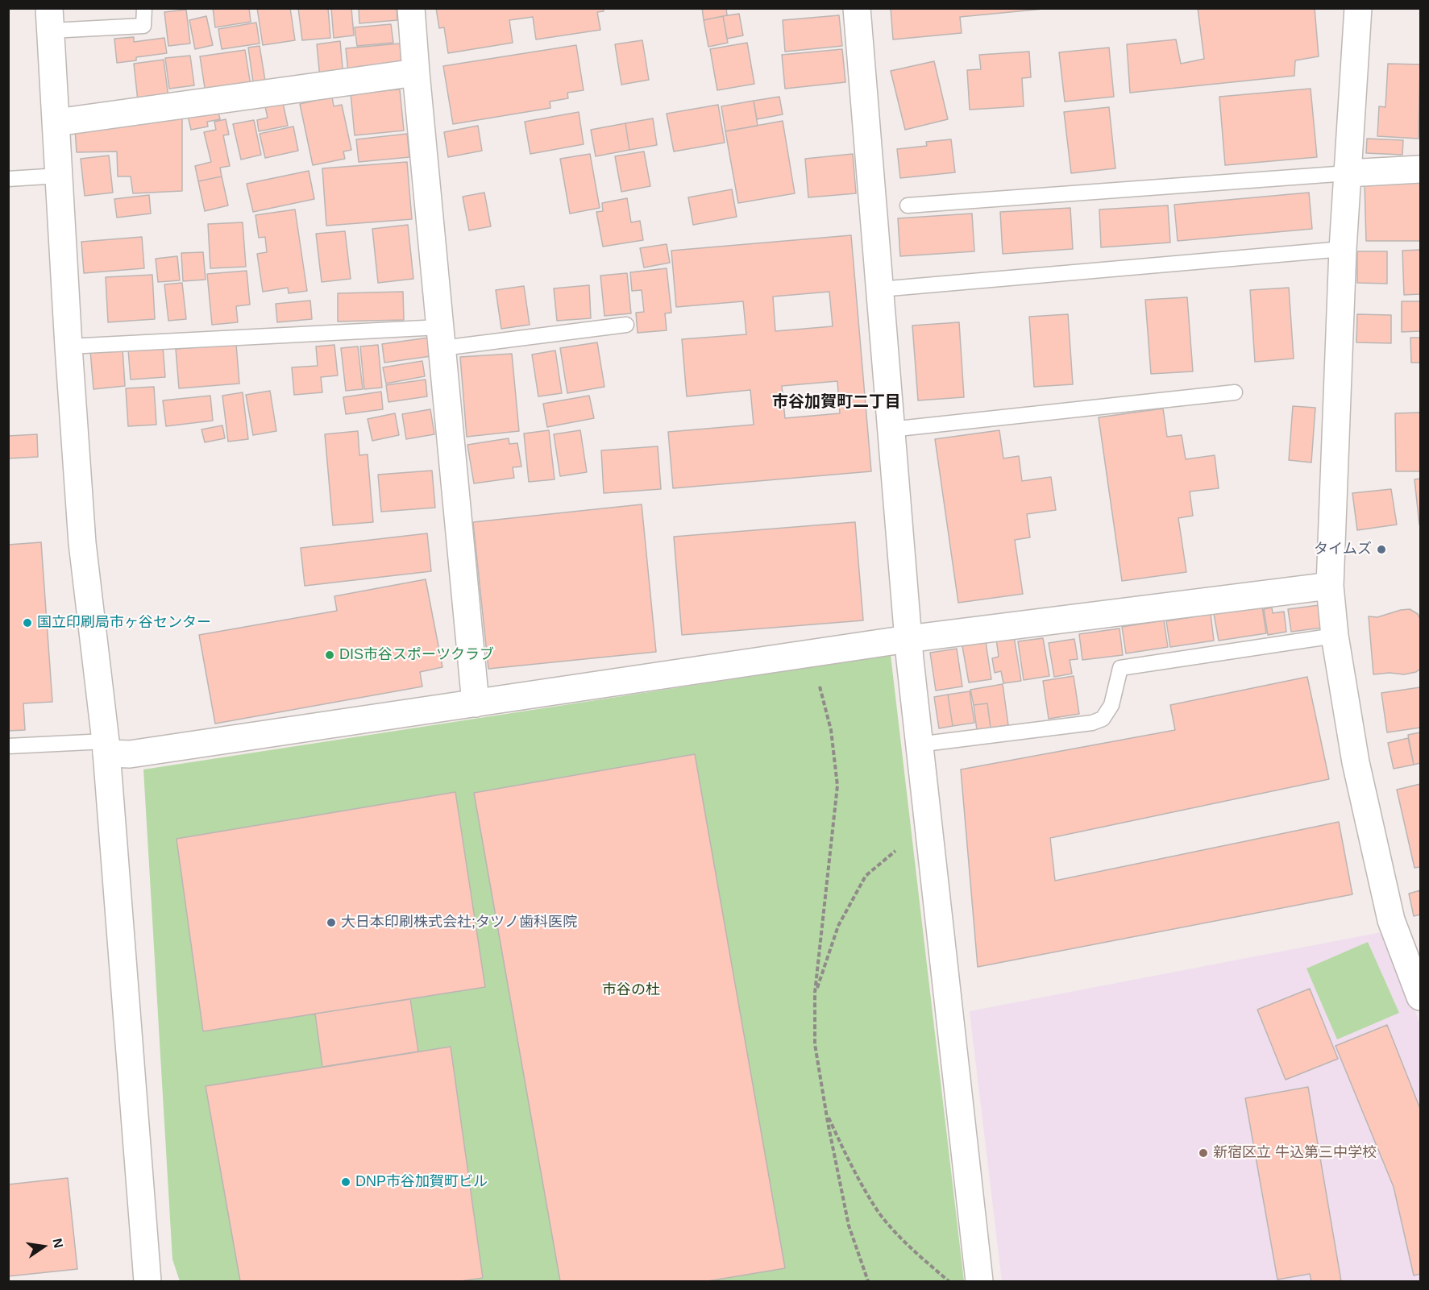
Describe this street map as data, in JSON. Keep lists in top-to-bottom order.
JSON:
{
  "districts": ["市谷加賀町二丁目"],
  "parks": ["市谷の杜"],
  "places": [
    "タイムズ",
    "国立印刷局市ヶ谷センター",
    "DIS市谷スポーツクラブ",
    "大日本印刷株式会社;タツノ歯科医院",
    "新宿区立 牛込第三中学校",
    "DNP市谷加賀町ビル"
  ],
  "north": "right"
}
